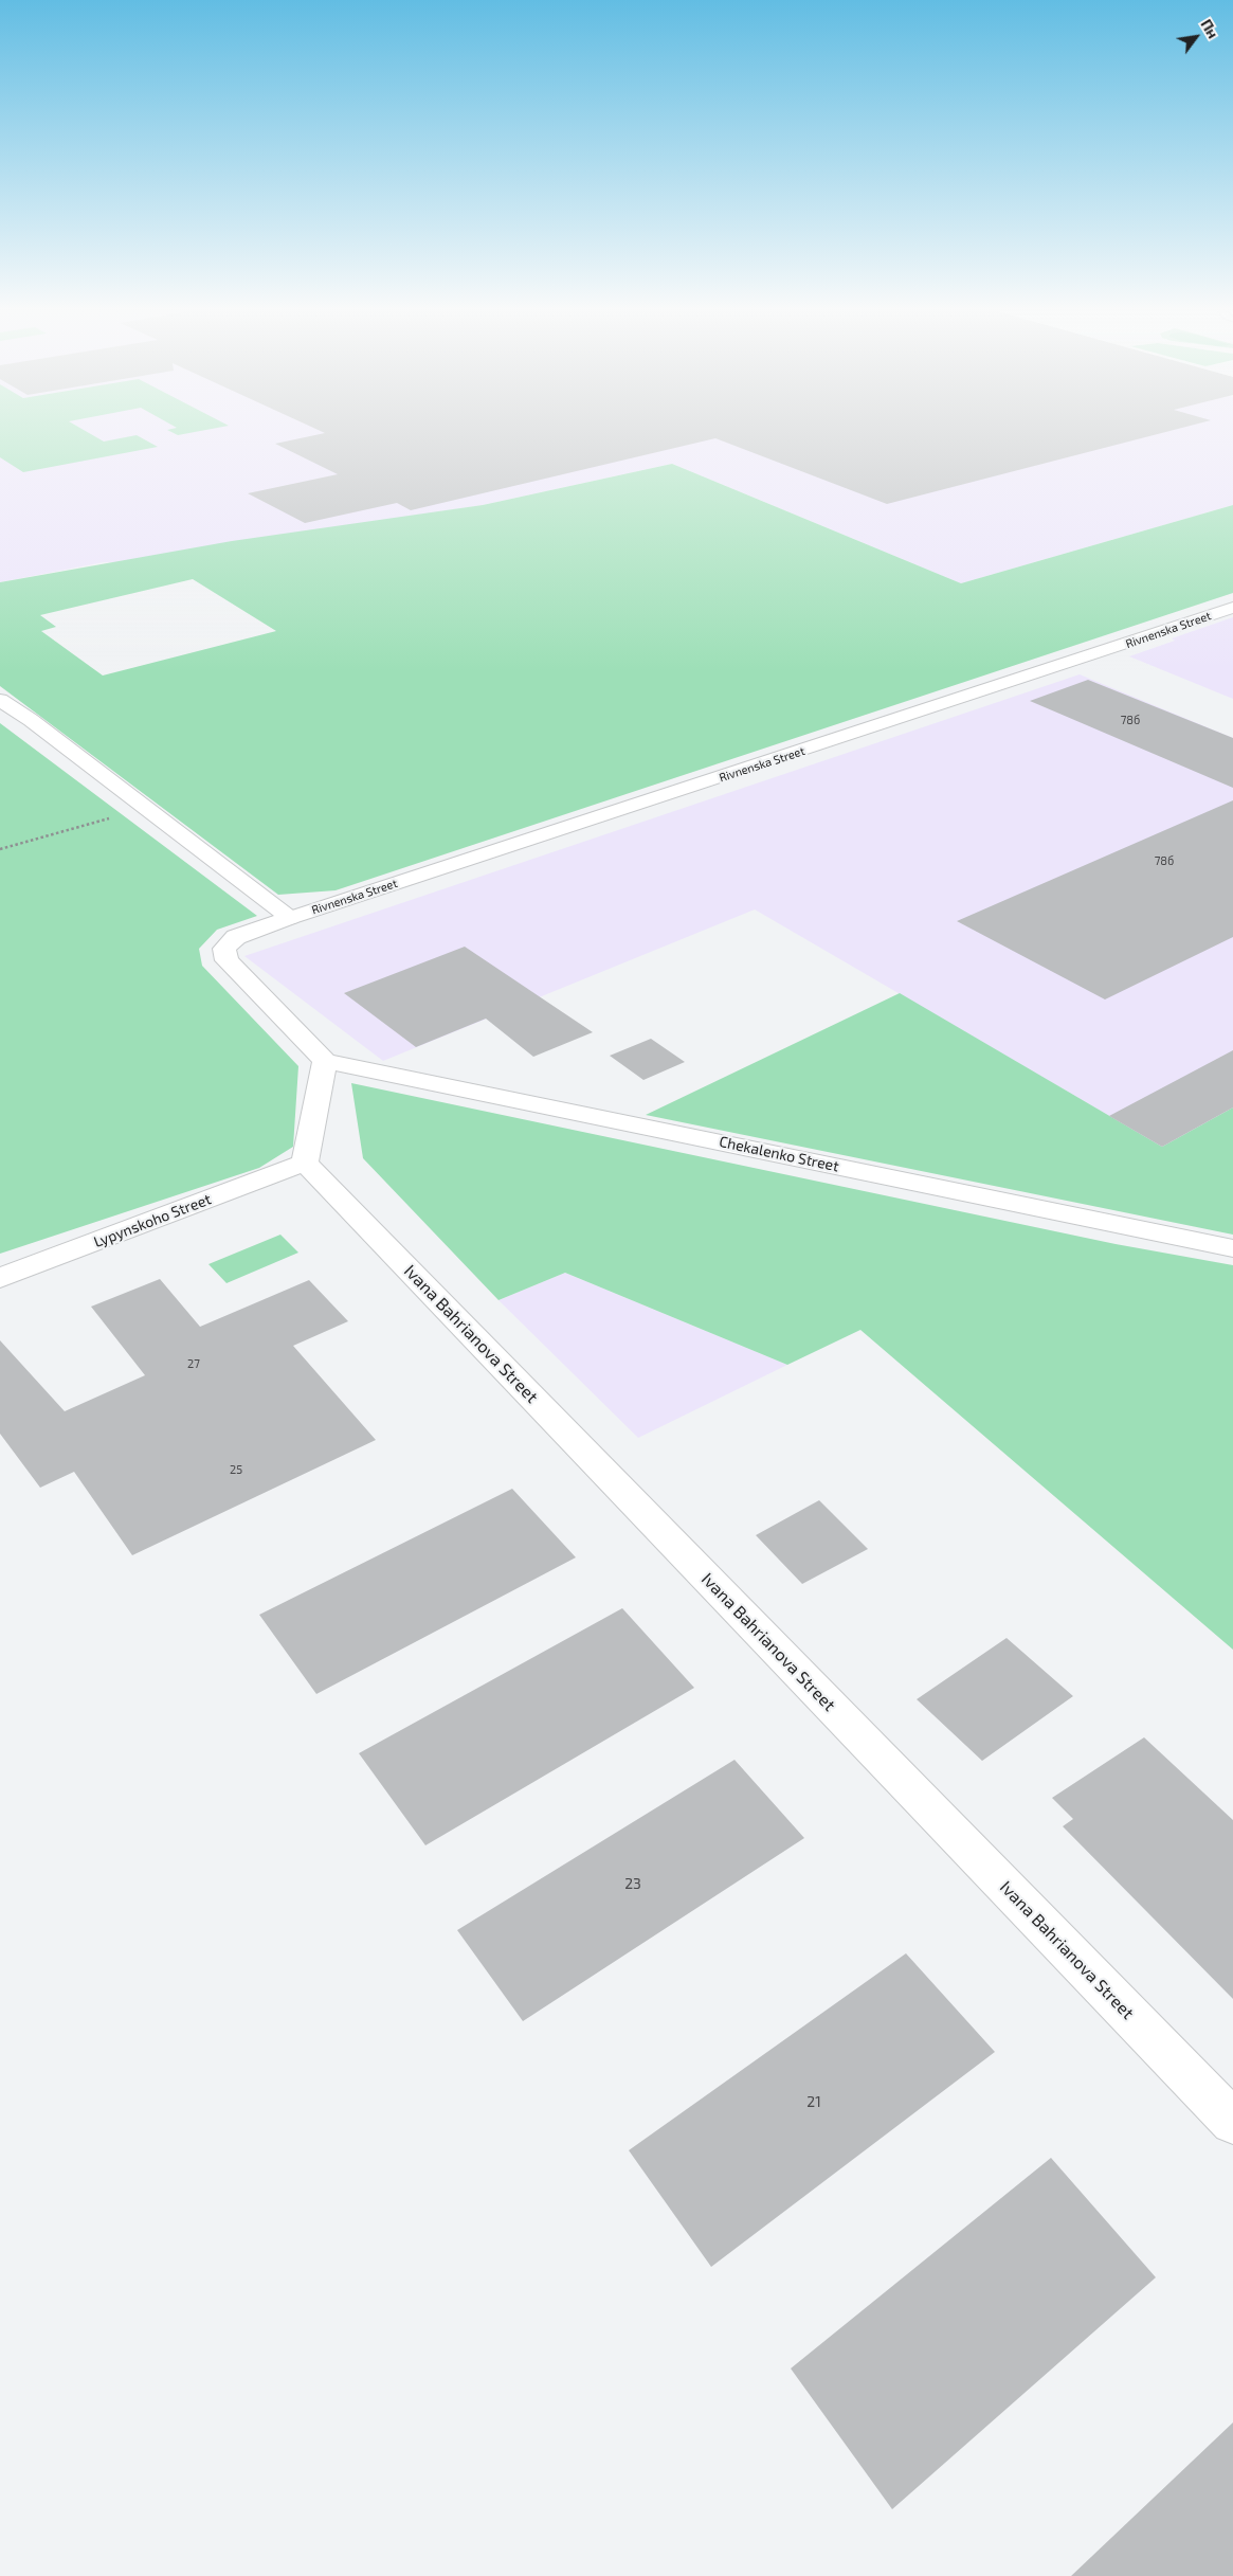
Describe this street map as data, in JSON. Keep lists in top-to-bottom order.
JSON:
{
  "streets": {
    "street": [
      "Rivnenska Street",
      "Chekalenko Street",
      "Lypynskoho Street",
      "Ivana Bahrianova Street"
    ]
  },
  "crossings": [
    ["Rivnenska Street", "Chekalenko Street"],
    ["Lypynskoho Street", "Ivana Bahrianova Street"]
  ],
  "house_numbers": [
    "78б",
    "78б",
    "27",
    "25",
    "23",
    "21"
  ],
  "north": "top right"
}
